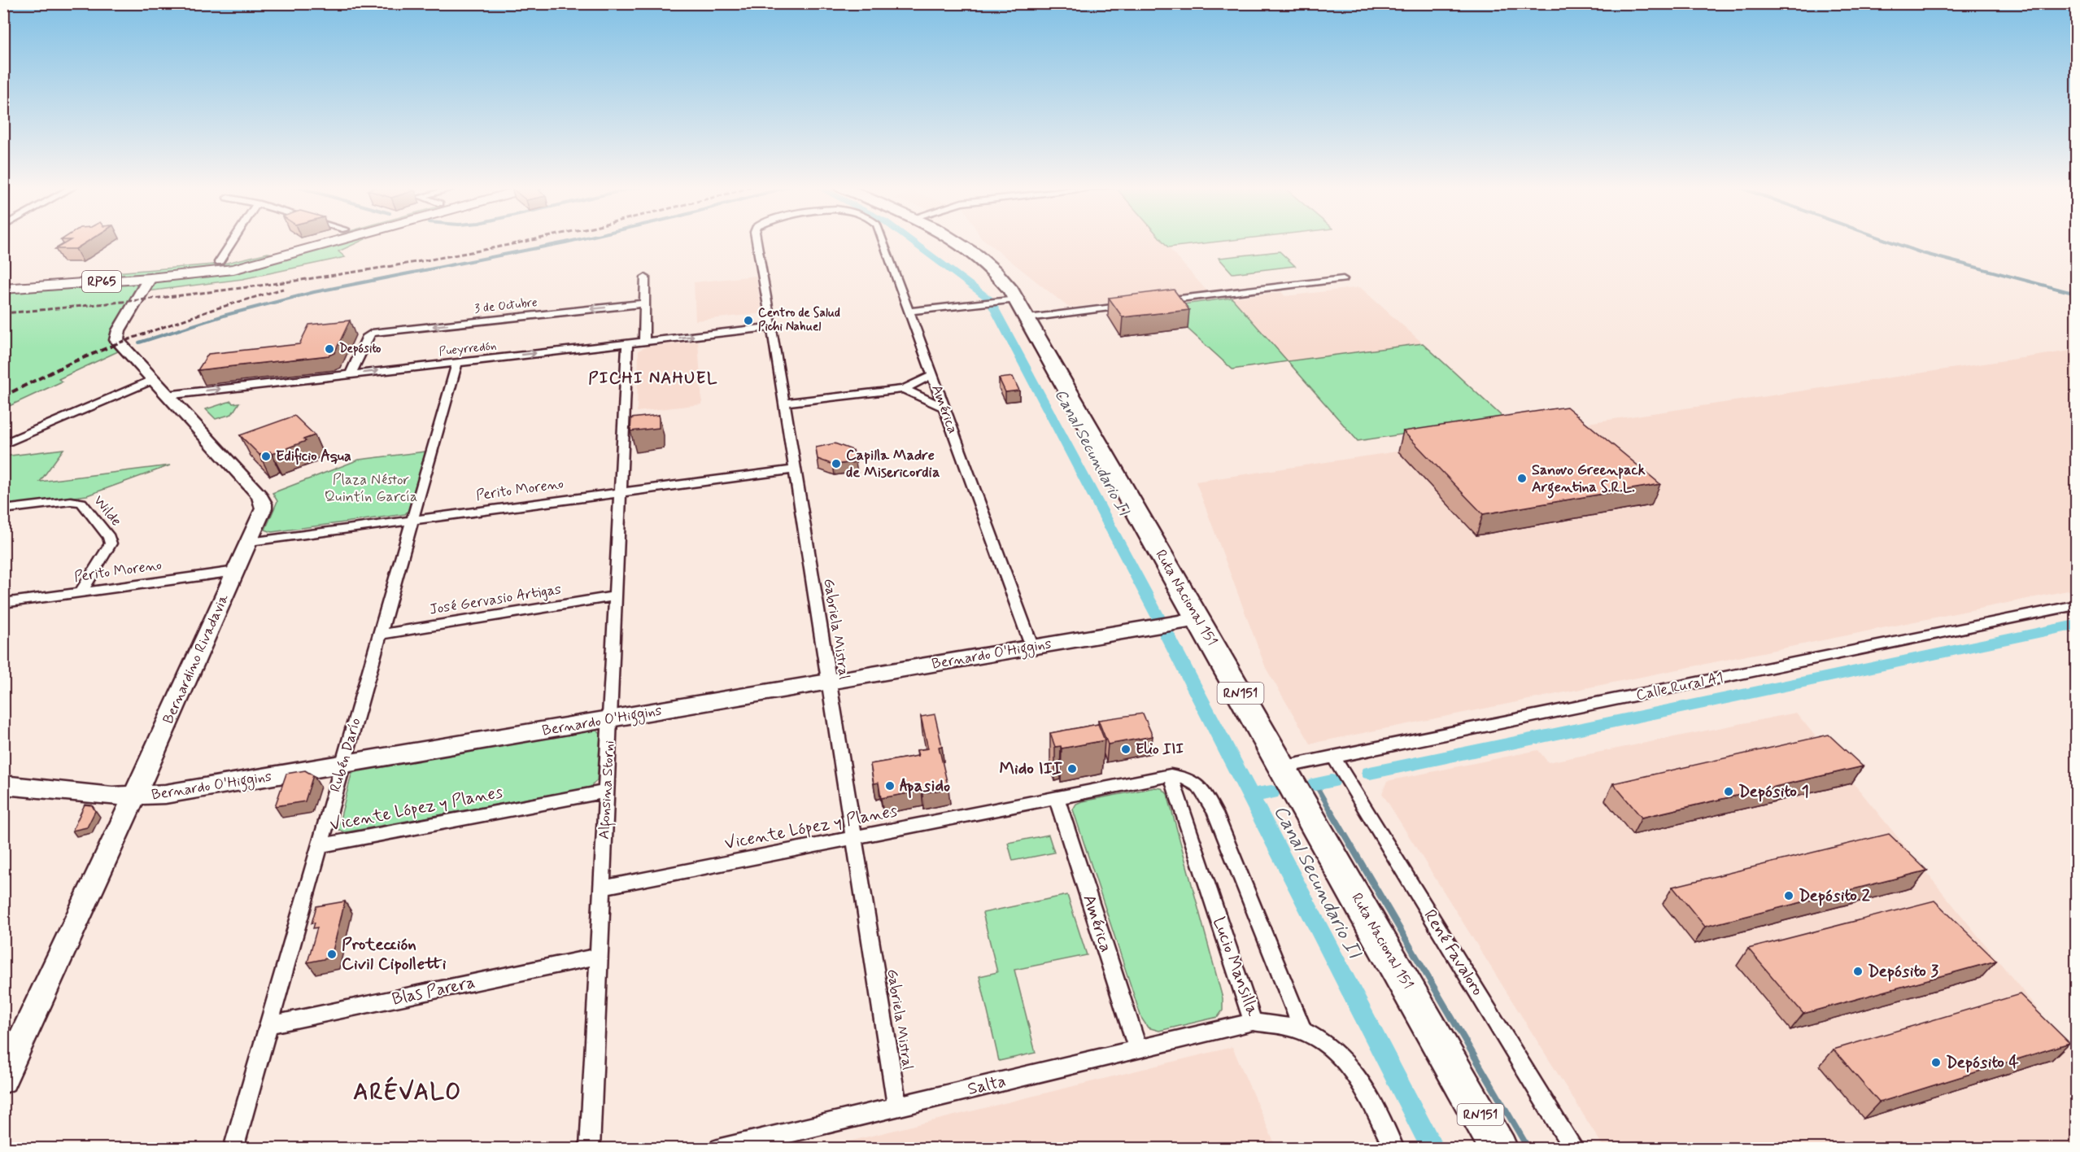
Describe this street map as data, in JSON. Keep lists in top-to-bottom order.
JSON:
{
  "streets": {
    "highway": ["Ruta Nacional 151", "RN151"],
    "main road": ["RP65", "Bernardo O'Higgins", "Bernardino Rivadavia"],
    "street": [
      "3 de Octubre",
      "Pueyrredón",
      "América",
      "Perito Moreno",
      "Wilde",
      "José Gervasio Artigas",
      "Gabriela Mistral",
      "Calle Rural A1",
      "Rubén Darío",
      "Alfonsina Storni",
      "Vicente López y Planes",
      "René Favaloro",
      "Lucio Mansilla",
      "Blas Parera",
      "Salta"
    ]
  },
  "crossings": [
    ["RP65", "Bernardino Rivadavia"],
    ["3 de Octubre", "Pueyrredón"],
    ["Pueyrredón", "Gabriela Mistral"],
    ["Pueyrredón", "Bernardino Rivadavia"],
    ["Pueyrredón", "Rubén Darío"],
    ["Pueyrredón", "Alfonsina Storni"],
    ["América", "Bernardo O'Higgins"],
    ["América", "Vicente López y Planes"],
    ["América", "Salta"],
    ["Perito Moreno", "Wilde"],
    ["Perito Moreno", "Gabriela Mistral"],
    ["Perito Moreno", "Bernardino Rivadavia"],
    ["Perito Moreno", "Rubén Darío"],
    ["Perito Moreno", "Alfonsina Storni"],
    ["Ruta Nacional 151", "Bernardo O'Higgins"],
    ["Ruta Nacional 151", "Calle Rural A1"],
    ["José Gervasio Artigas", "Rubén Darío"],
    ["José Gervasio Artigas", "Alfonsina Storni"],
    ["Gabriela Mistral", "Bernardo O'Higgins"],
    ["Gabriela Mistral", "Vicente López y Planes"],
    ["Gabriela Mistral", "Salta"],
    ["Bernardo O'Higgins", "Bernardino Rivadavia"],
    ["Bernardo O'Higgins", "Rubén Darío"],
    ["Bernardo O'Higgins", "Alfonsina Storni"],
    ["Calle Rural A1", "René Favaloro"],
    ["Rubén Darío", "Vicente López y Planes"],
    ["Rubén Darío", "Blas Parera"],
    ["Alfonsina Storni", "Vicente López y Planes"],
    ["Alfonsina Storni", "Blas Parera"],
    ["Vicente López y Planes", "Lucio Mansilla"],
    ["Lucio Mansilla", "Salta"]
  ],
  "one_way": ["3 de Octubre", "Pueyrredón"],
  "districts": ["PICHI NAHUEL", "ARÉVALO"],
  "water": ["Canal Secundario II"],
  "parks": ["Plaza Néstor Quintín García"],
  "places": [
    "Centro de Salud Pichi Nahuel",
    "Depósito",
    "Edificio Aqua",
    "Capilla Madre de Misericordia",
    "Sanovo Greenpack Argentina S.R.L.",
    "Elio III",
    "Mido III",
    "Apasido",
    "Depósito 1",
    "Depósito 2",
    "Protección Civil Cipolletti",
    "Depósito 3",
    "Depósito 4"
  ]
}
